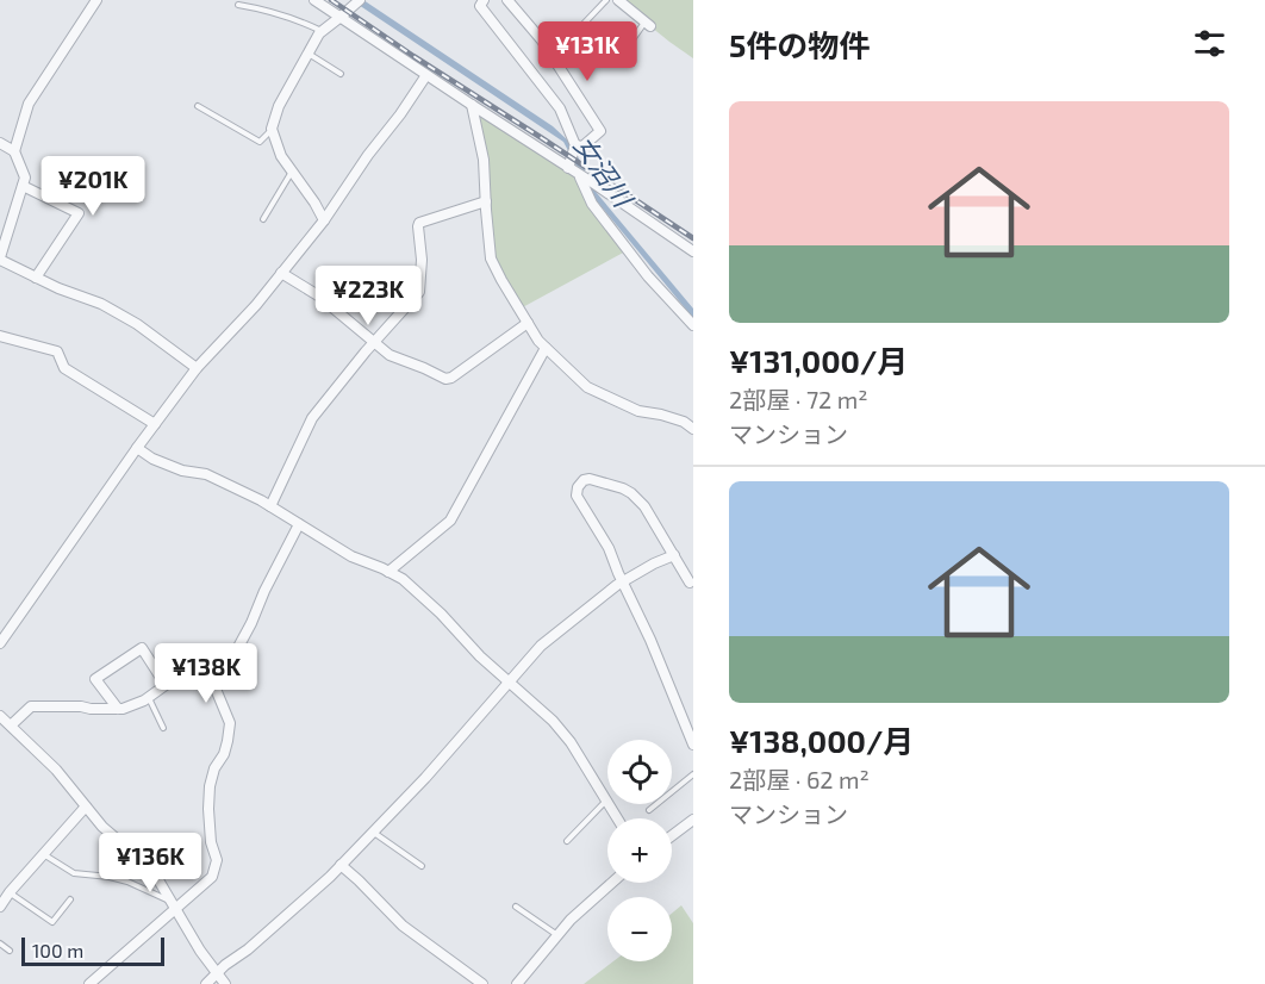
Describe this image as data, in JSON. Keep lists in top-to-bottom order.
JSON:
{
  "water": ["女沼川"],
  "scale_bar": "100 m",
  "page": {
    "heading": "5件の物件",
    "price": [
      "¥131K",
      "¥201K",
      "¥223K",
      "¥138K",
      "¥136K"
    ],
    "list": [
      {
        "name": "¥131,000/月",
        "note": "2部屋 · 72 m² · マンション"
      },
      {
        "name": "¥138,000/月",
        "note": "2部屋 · 62 m² · マンション"
      }
    ],
    "map_buttons": ["+", "−"],
    "scale": "100 m"
  }
}
